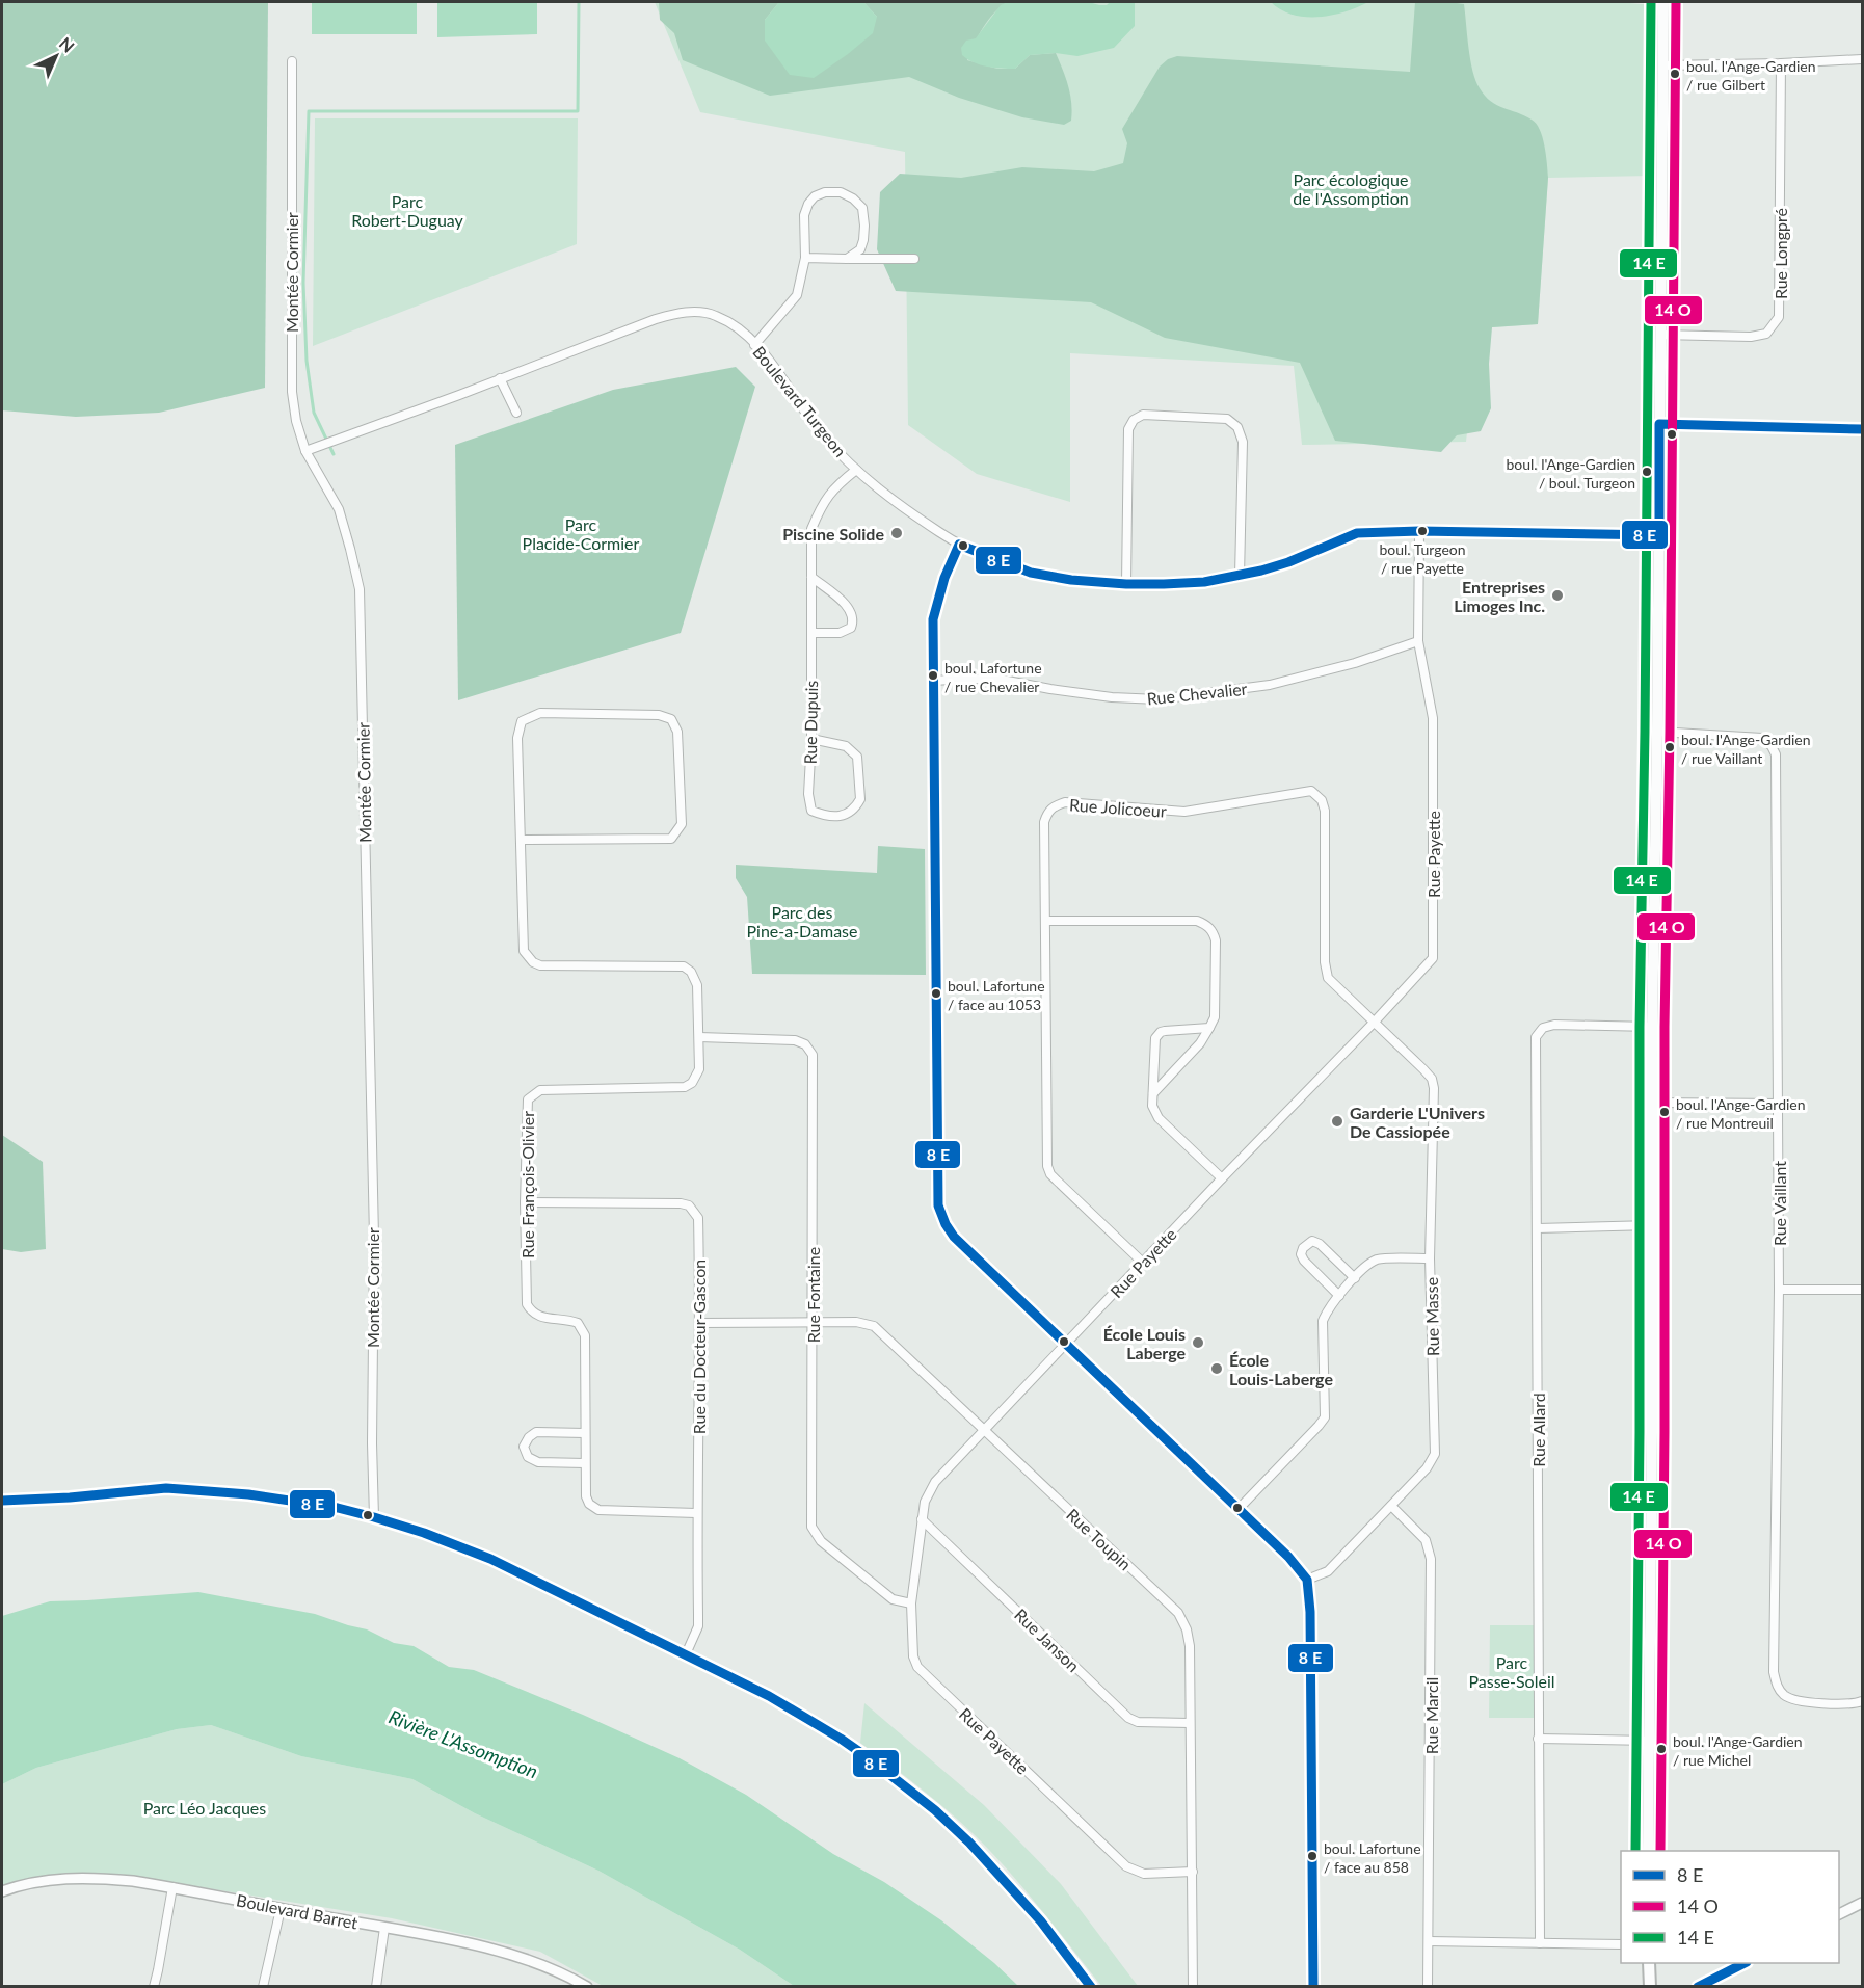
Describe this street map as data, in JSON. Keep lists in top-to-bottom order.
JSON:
{
  "streets": {
    "street": [
      "Rue Longpré",
      "Montée Cormier",
      "Boulevard Turgeon",
      "Rue Chevalier",
      "Rue Dupuis",
      "Rue Jolicoeur",
      "Rue Payette",
      "Rue François-Olivier",
      "Rue Vaillant",
      "Rue Fontaine",
      "Rue Masse",
      "Rue du Docteur-Gascon",
      "Rue Allard",
      "Rue Toupin",
      "Rue Janson",
      "Rue Marcil",
      "Boulevard Barret"
    ]
  },
  "crossings": [
    ["Montée Cormier", "Boulevard Turgeon"],
    ["Boulevard Turgeon", "Rue Dupuis"],
    ["Boulevard Turgeon", "Rue Payette"],
    ["Rue Chevalier", "Rue Payette"],
    ["Rue Jolicoeur", "Rue Payette"],
    ["Rue Jolicoeur", "Rue Masse"],
    ["Rue Payette", "Rue Fontaine"],
    ["Rue Payette", "Rue Masse"],
    ["Rue Payette", "Rue Toupin"],
    ["Rue Payette", "Rue Janson"],
    ["Rue François-Olivier", "Rue Fontaine"],
    ["Rue François-Olivier", "Rue du Docteur-Gascon"],
    ["Rue Fontaine", "Rue Toupin"],
    ["Rue Masse", "Rue Marcil"],
    ["Rue du Docteur-Gascon", "Rue Toupin"],
    ["Rue Toupin", "Rue Janson"]
  ],
  "water": ["Rivière L'Assomption"],
  "parks": [
    "Parc écologique de l'Assomption",
    "Parc Robert-Duguay",
    "Parc Placide-Cormier",
    "Parc des Pine-a-Damase",
    "Parc Passe-Soleil",
    "Parc Léo Jacques"
  ],
  "places": [
    "boul. l'Ange-Gardien / rue Gilbert",
    "boul. l'Ange-Gardien / boul. Turgeon",
    "boul. Turgeon / rue Payette",
    "Piscine Solide",
    "Entreprises Limoges Inc.",
    "boul. Lafortune / rue Chevalier",
    "boul. l'Ange-Gardien / rue Vaillant",
    "boul. Lafortune / face au 1053",
    "boul. l'Ange-Gardien / rue Montreuil",
    "Garderie L'Univers De Cassiopée",
    "École Louis Laberge",
    "École Louis-Laberge",
    "boul. l'Ange-Gardien / rue Michel",
    "boul. Lafortune / face au 858"
  ],
  "legend": ["8 E", "14 O", "14 E"],
  "north": "top right"
}
